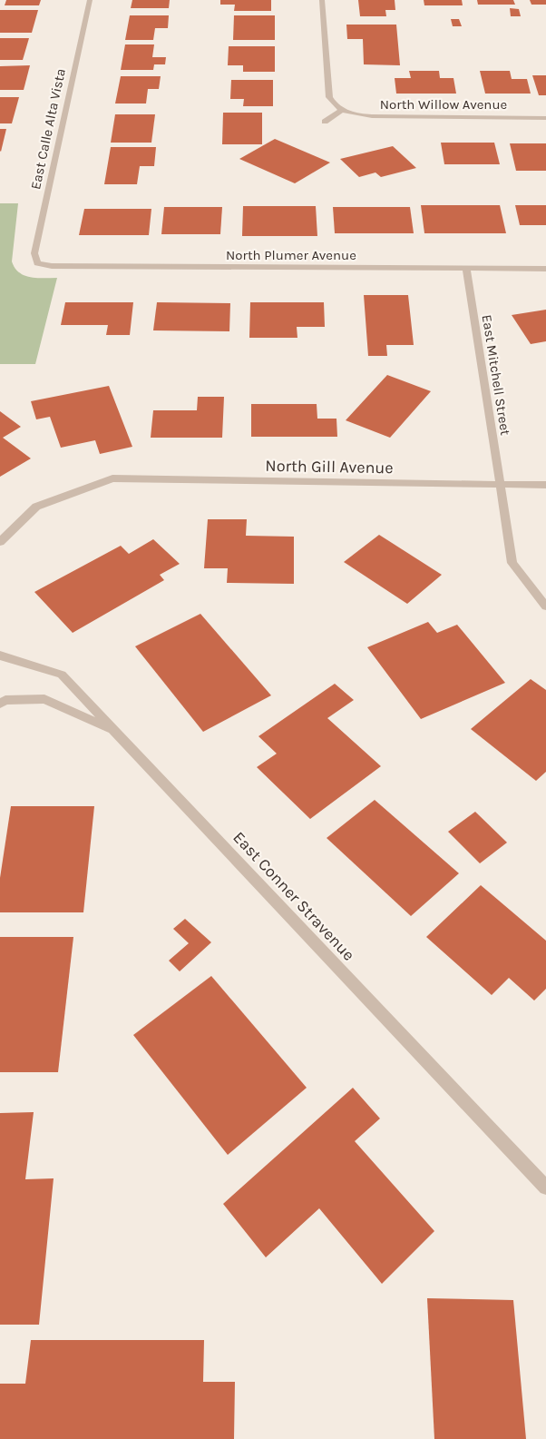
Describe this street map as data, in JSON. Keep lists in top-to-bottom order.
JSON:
{
  "streets": {
    "street": [
      "North Willow Avenue",
      "East Calle Alta Vista",
      "North Plumer Avenue",
      "East Mitchell Street",
      "North Gill Avenue",
      "East Conner Stravenue"
    ]
  },
  "crossings": [
    ["East Calle Alta Vista", "North Plumer Avenue"],
    ["North Plumer Avenue", "East Mitchell Street"],
    ["East Mitchell Street", "North Gill Avenue"]
  ]
}
